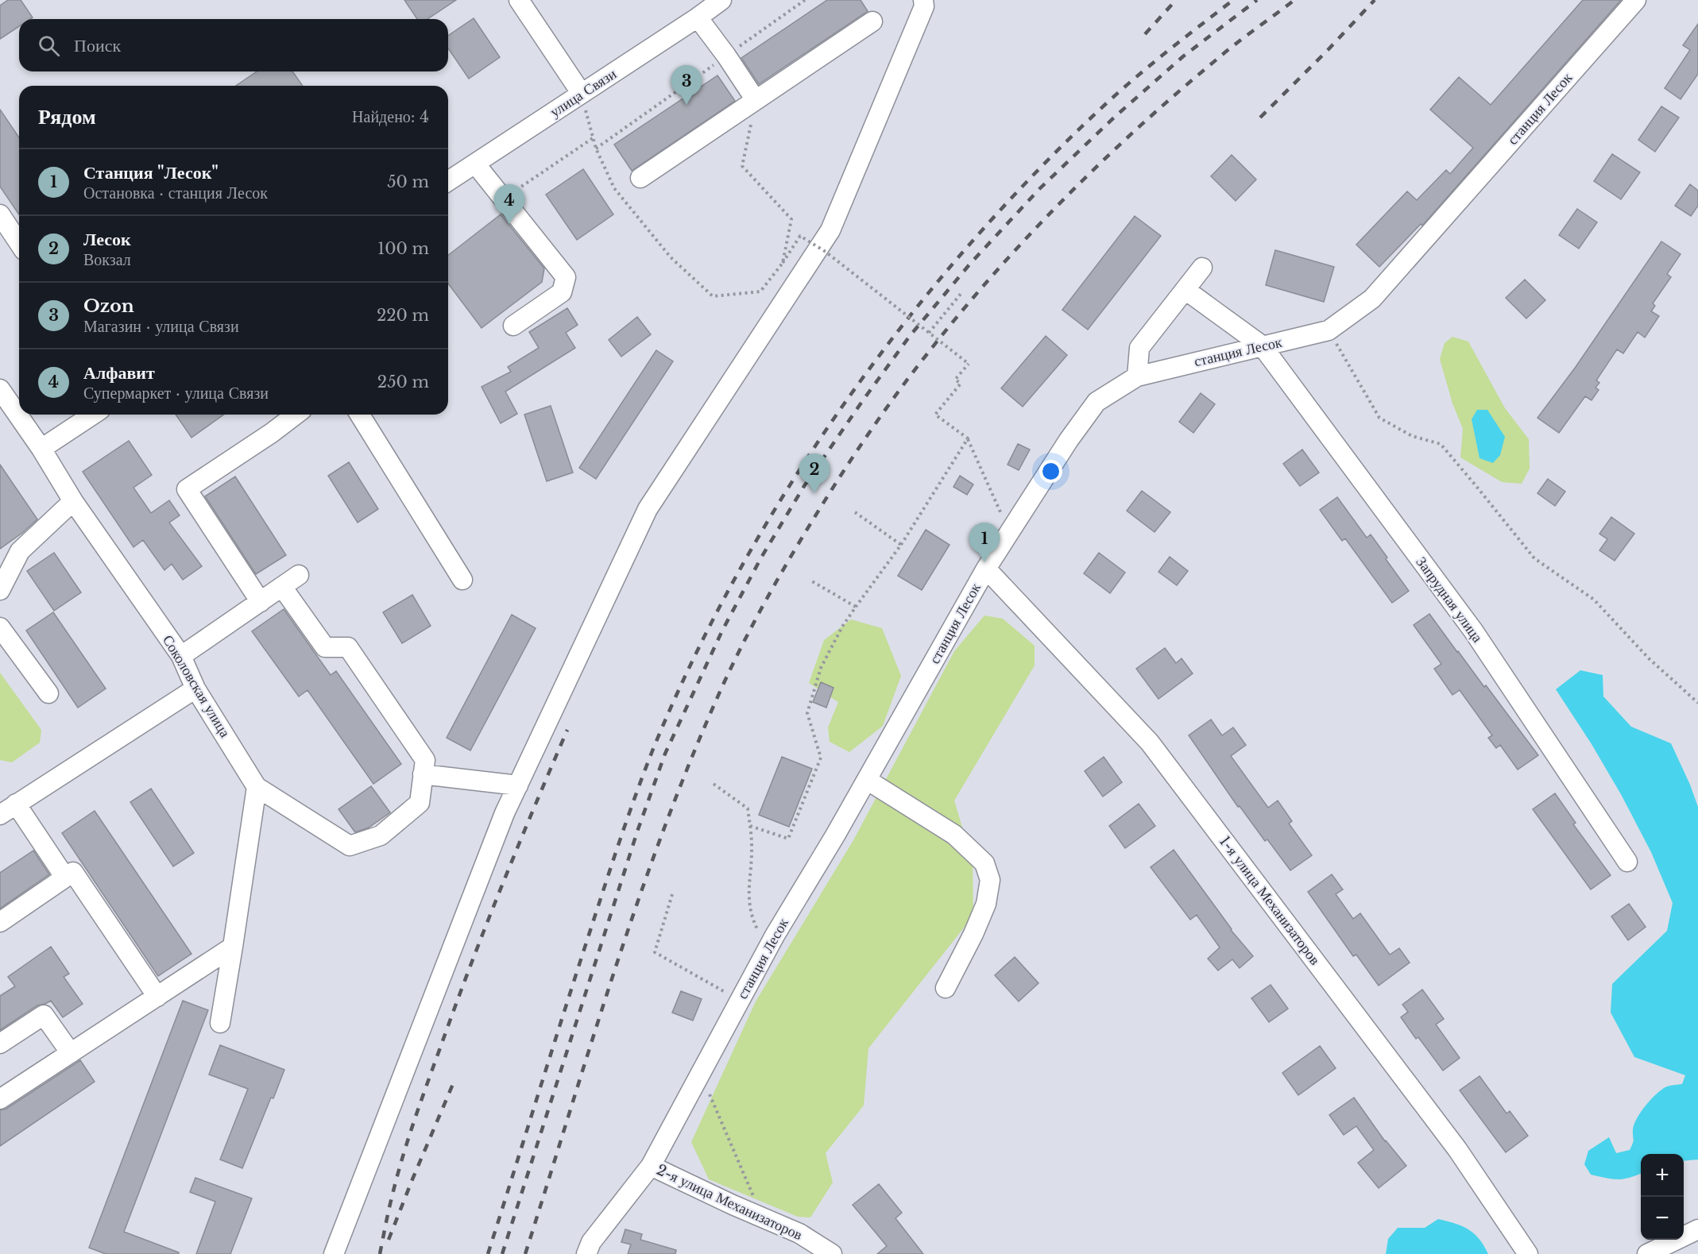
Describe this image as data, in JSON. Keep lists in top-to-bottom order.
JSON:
{
  "streets": {
    "street": [
      "улица Связи",
      "станция Лесок",
      "Запрудная улица",
      "Соколовская улица",
      "1-я улица Механизаторов",
      "2-я улица Механизаторов"
    ]
  },
  "crossings": [
    ["станция Лесок", "Запрудная улица"],
    ["станция Лесок", "1-я улица Механизаторов"],
    ["станция Лесок", "2-я улица Механизаторов"]
  ],
  "page": {
    "search": "Поиск",
    "pins": [
      "3",
      "4",
      "2",
      "1"
    ],
    "heading": ["Рядом", "Найдено: 4"],
    "list": [
      {
        "mark": "1",
        "name": "Станция \"Лесок\"",
        "note": "Остановка · станция Лесок",
        "value": "50 m"
      },
      {
        "mark": "2",
        "name": "Лесок",
        "note": "Вокзал",
        "value": "100 m"
      },
      {
        "mark": "3",
        "name": "Ozon",
        "note": "Магазин · улица Связи",
        "value": "220 m"
      },
      {
        "mark": "4",
        "name": "Алфавит",
        "note": "Супермаркет · улица Связи",
        "value": "250 m"
      }
    ],
    "map_buttons": ["+", "−"]
  }
}
